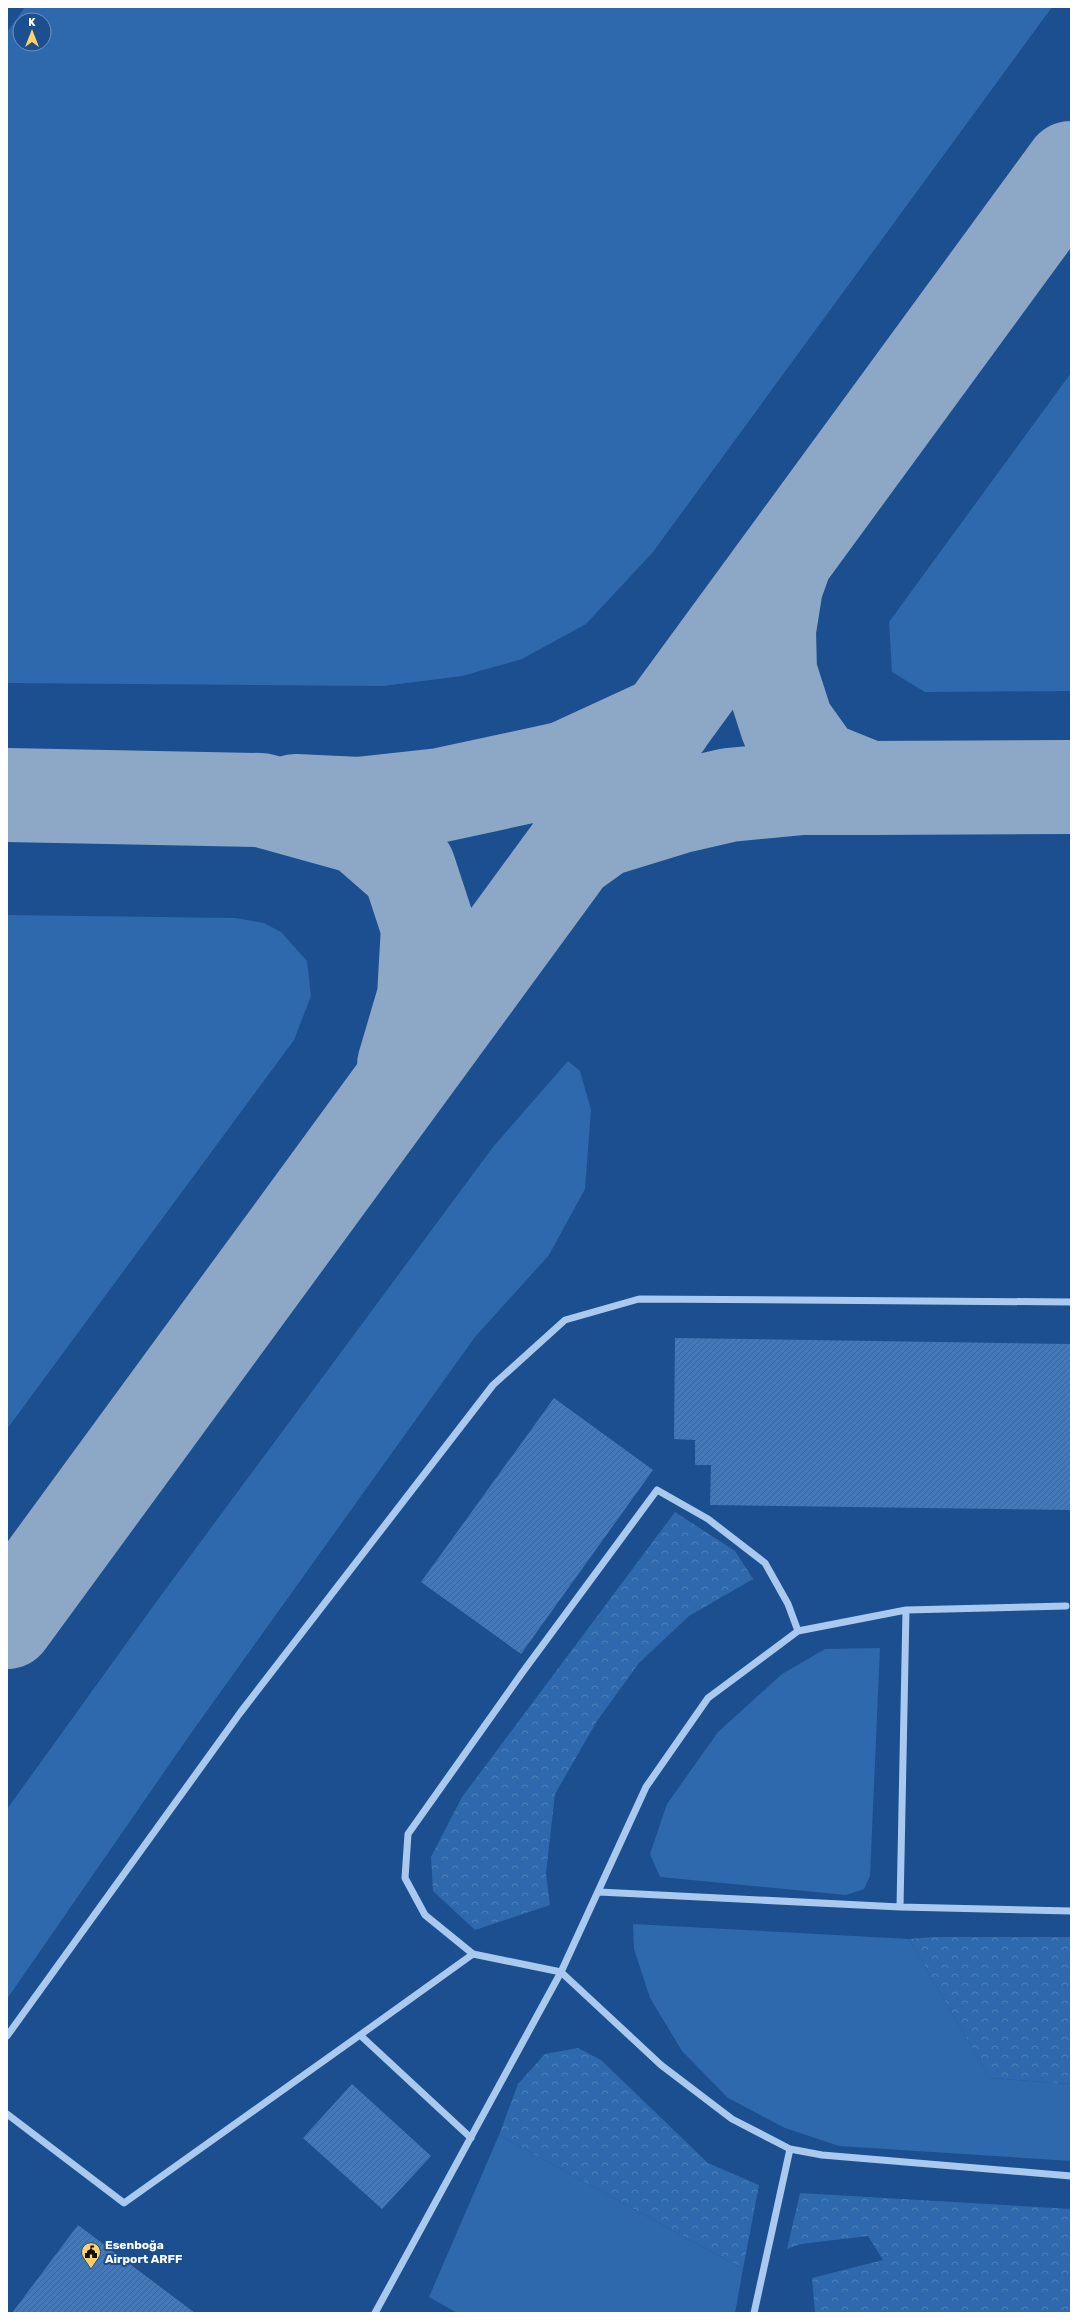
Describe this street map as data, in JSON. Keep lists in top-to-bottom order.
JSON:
{
  "places": {
    "public building": ["Esenboğa Airport ARFF"]
  },
  "north": "top"
}
